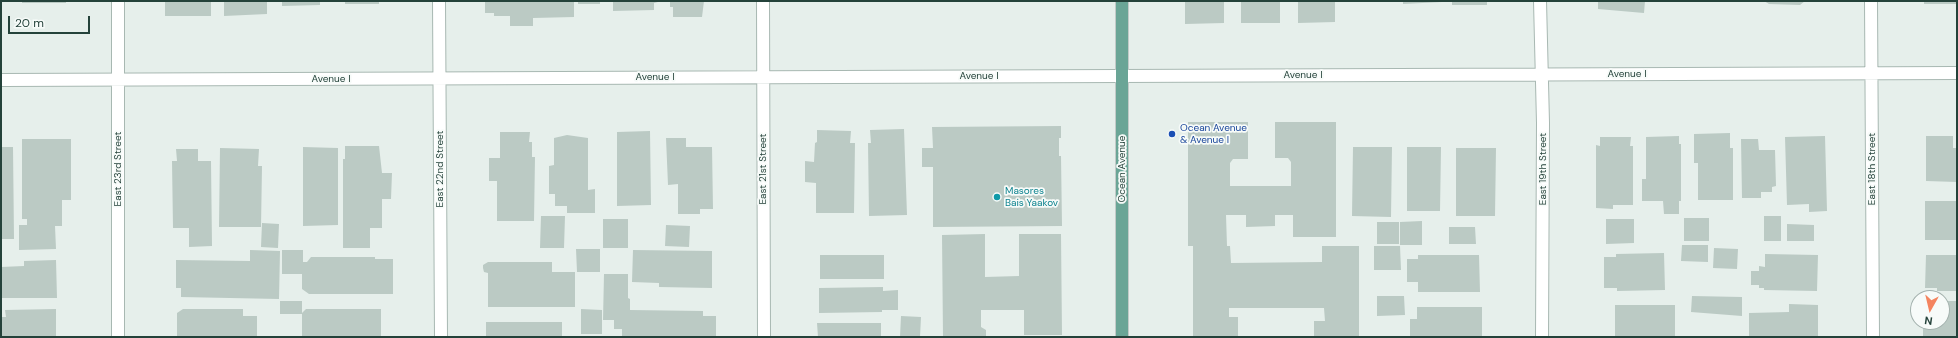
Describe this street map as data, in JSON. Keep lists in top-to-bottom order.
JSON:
{
  "streets": {
    "main road": ["Ocean Avenue"],
    "street": [
      "Avenue I",
      "East 23rd Street",
      "East 22nd Street",
      "East 21st Street",
      "East 19th Street",
      "East 18th Street"
    ]
  },
  "crossings": [
    ["Avenue I", "East 23rd Street"],
    ["Avenue I", "East 22nd Street"],
    ["Avenue I", "East 21st Street"],
    ["Avenue I", "Ocean Avenue"],
    ["Avenue I", "East 19th Street"],
    ["Avenue I", "East 18th Street"]
  ],
  "places": ["Ocean Avenue & Avenue I", "Masores Bais Yaakov"],
  "scale_bar": "20 m",
  "north": "bottom"
}
